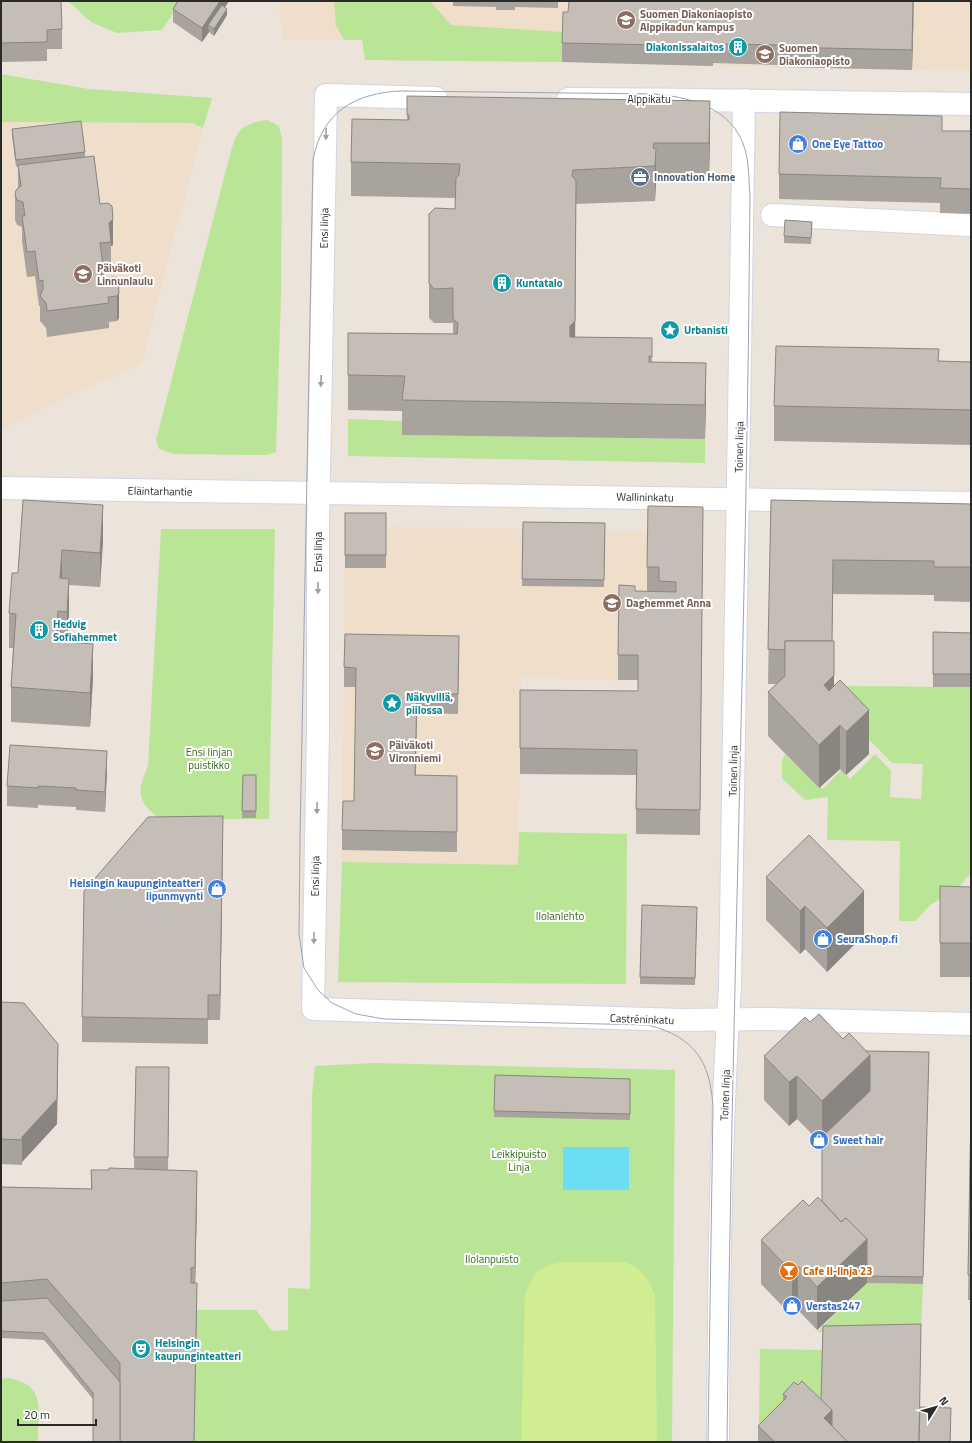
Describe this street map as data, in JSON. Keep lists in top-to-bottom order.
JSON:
{
  "streets": {
    "street": [
      "Alppikatu",
      "Ensi linja",
      "Toinen linja",
      "Eläintarhantie",
      "Wallininkatu",
      "Castréninkatu"
    ]
  },
  "crossings": [
    ["Alppikatu", "Toinen linja"],
    ["Ensi linja", "Eläintarhantie"],
    ["Ensi linja", "Wallininkatu"],
    ["Ensi linja", "Castréninkatu"],
    ["Toinen linja", "Wallininkatu"],
    ["Toinen linja", "Castréninkatu"],
    ["Eläintarhantie", "Wallininkatu"]
  ],
  "one_way": ["Ensi linja"],
  "parks": [
    "Ensi linjan puistikko",
    "Ilolanlehto",
    "Leikkipuisto Linja",
    "Ilolanpuisto"
  ],
  "places": {
    "school or university": [
      "Suomen Diakoniaopisto Alppikadun kampus",
      "Suomen Diakoniaopisto",
      "Päiväkoti Linnunlaulu",
      "Daghemmet Anna",
      "Päiväkoti Vironniemi"
    ],
    "building": ["Diakonissalaitos", "Kuntatalo", "Hedvig Sofiahemmet"],
    "shop": [
      "One Eye Tattoo",
      "Helsingin kaupunginteatteri lipunmyynti",
      "SeuraShop.fi",
      "Sweet hair",
      "Verstas247"
    ],
    "office": ["Innovation Home"],
    "place": ["Urbanisti", "Näkyvillä, piilossa"],
    "bar": ["Cafe II-linja 23"],
    "theatre": ["Helsingin kaupunginteatteri"]
  },
  "scale_bar": "20 m",
  "north": "top right"
}
